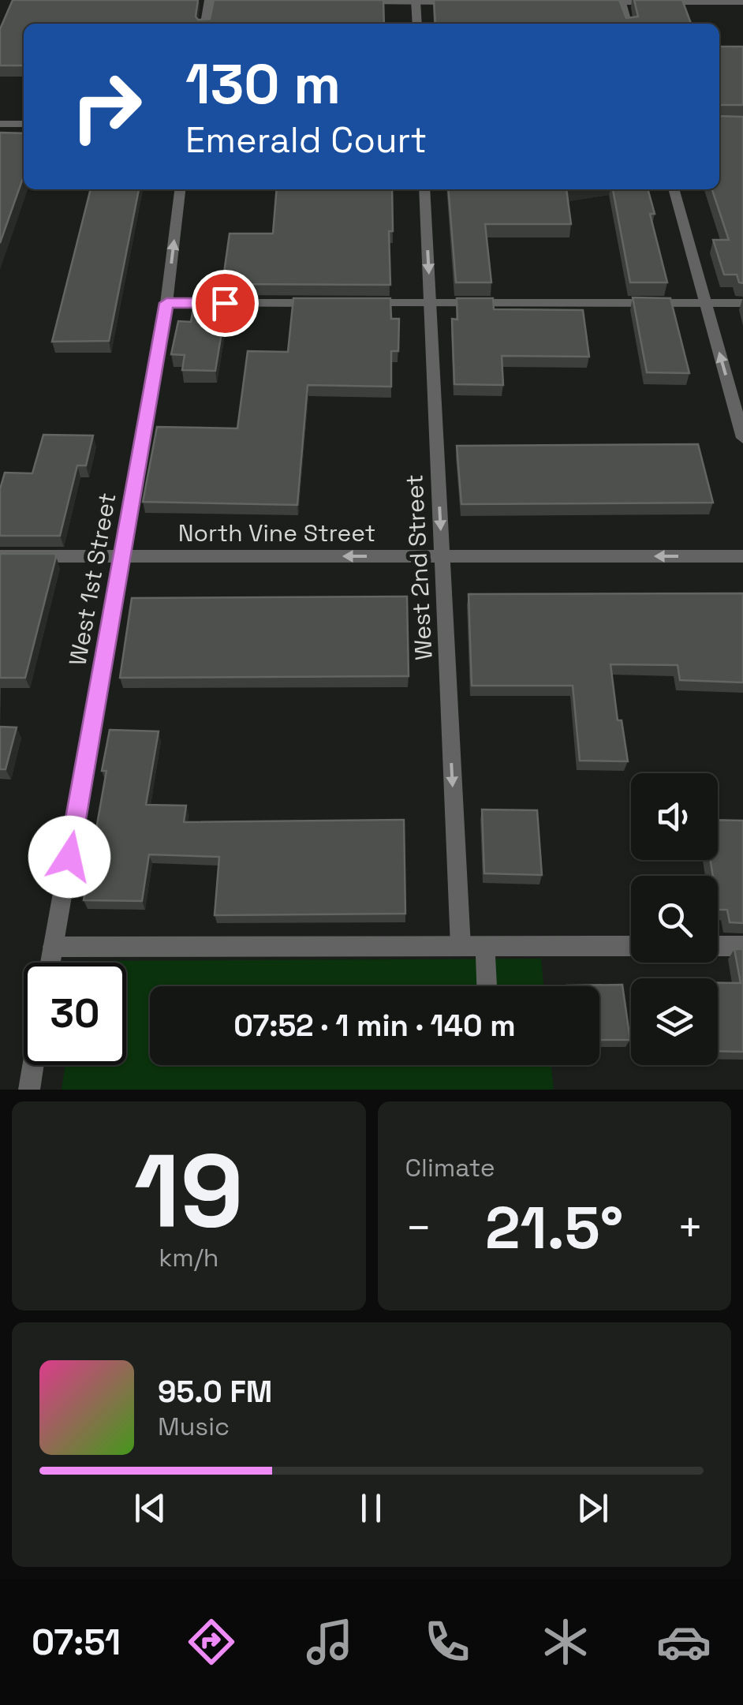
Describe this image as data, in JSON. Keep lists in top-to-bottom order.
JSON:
{
  "streets": {
    "street": ["North Vine Street", "West 2nd Street", "West 1st Street"]
  },
  "crossings": [
    ["North Vine Street", "West 2nd Street"],
    ["North Vine Street", "West 1st Street"]
  ],
  "one_way": ["North Vine Street", "West 2nd Street"],
  "page": {
    "turn": ["130 m", "Emerald Court"],
    "limit": "30",
    "trip": "07:52 · 1 min · 140 m",
    "tile": [
      ["19", "km/h"],
      "Climate"
    ],
    "heat": ["−", "21.5°", "+"],
    "song": ["95.0 FM", "Music"],
    "tabs": "07:51"
  }
}
